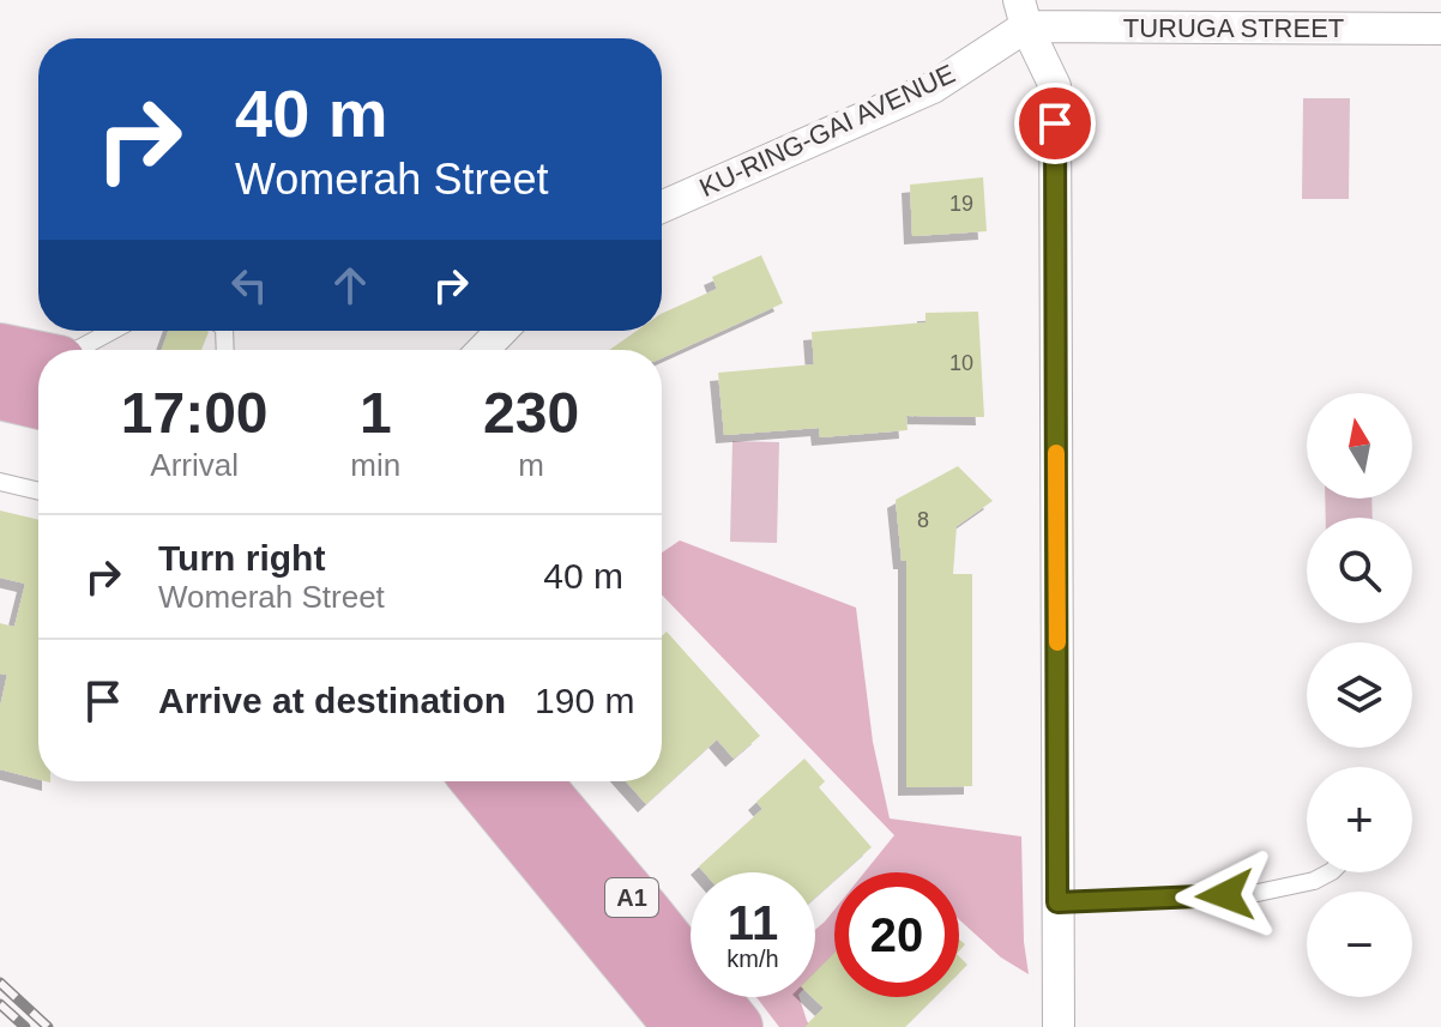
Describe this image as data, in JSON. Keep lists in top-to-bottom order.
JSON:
{
  "streets": {
    "highway": ["A1"],
    "street": ["TURUGA STREET", "KU-RING-GAI AVENUE"]
  },
  "crossings": [
    ["TURUGA STREET", "KU-RING-GAI AVENUE"]
  ],
  "house_numbers": ["19", "10", "8"],
  "north": "top",
  "page": {
    "turn": ["40 m", "Womerah Street"],
    "eta": [
      "17:00",
      "Arrival",
      "1",
      "min",
      "230",
      "m"
    ],
    "map_buttons": ["+", "−"],
    "list": [
      {
        "name": "Turn right",
        "note": "Womerah Street",
        "value": "40 m"
      },
      {
        "name": "Arrive at destination",
        "value": "190 m"
      }
    ],
    "speed": "11 km/h",
    "limit": "20"
  }
}
